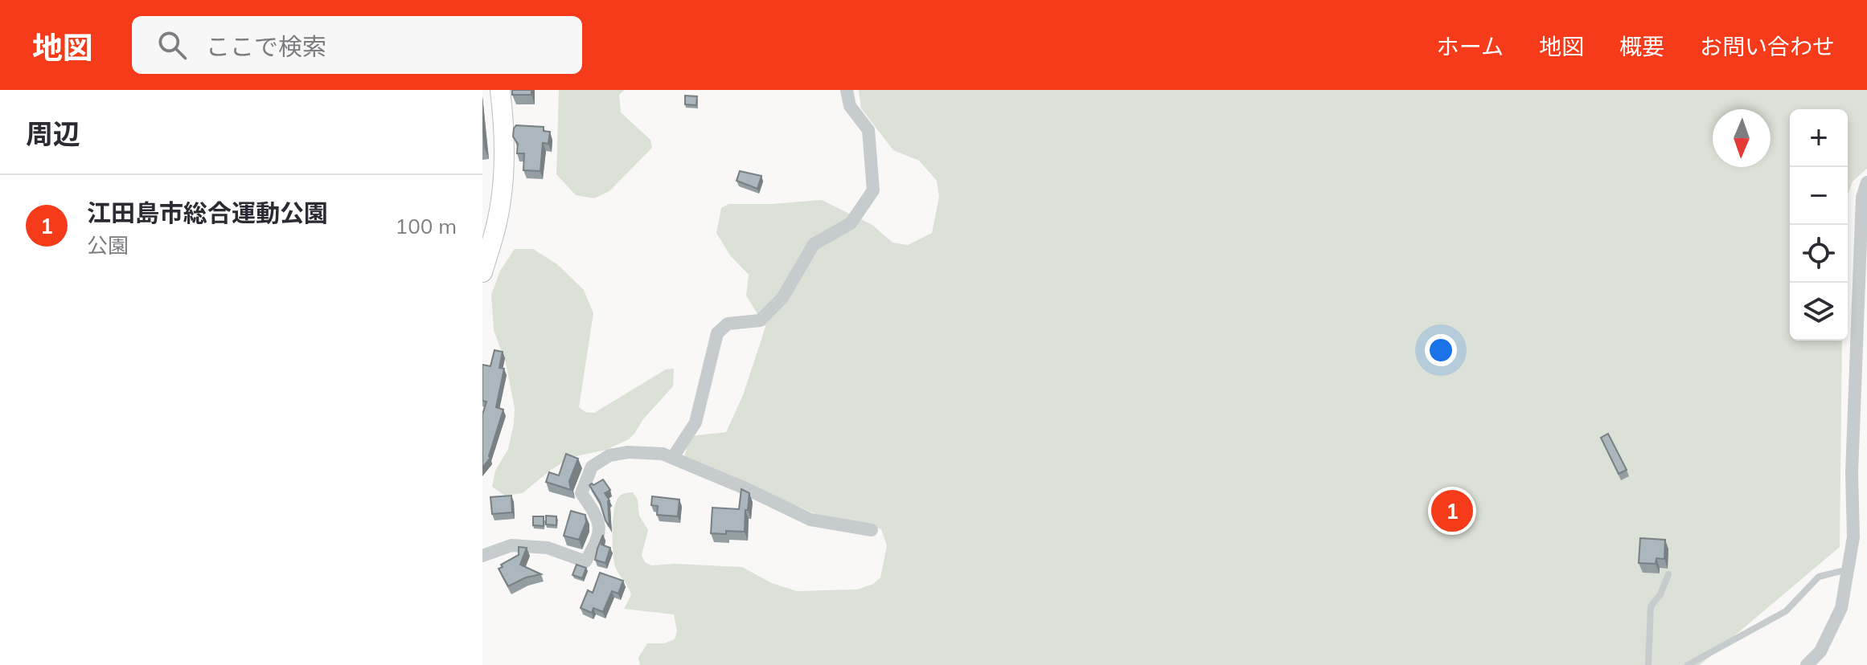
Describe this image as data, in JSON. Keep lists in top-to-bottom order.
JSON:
{
  "north": "bottom",
  "page": {
    "header": "地図",
    "search": "ここで検索",
    "nav": [
      "ホーム",
      "地図",
      "概要",
      "お問い合わせ"
    ],
    "heading": "周辺",
    "map_buttons": ["+", "−"],
    "list": [
      {
        "mark": "1",
        "name": "江田島市総合運動公園",
        "note": "公園",
        "value": "100 m"
      }
    ],
    "pins": "1"
  }
}
